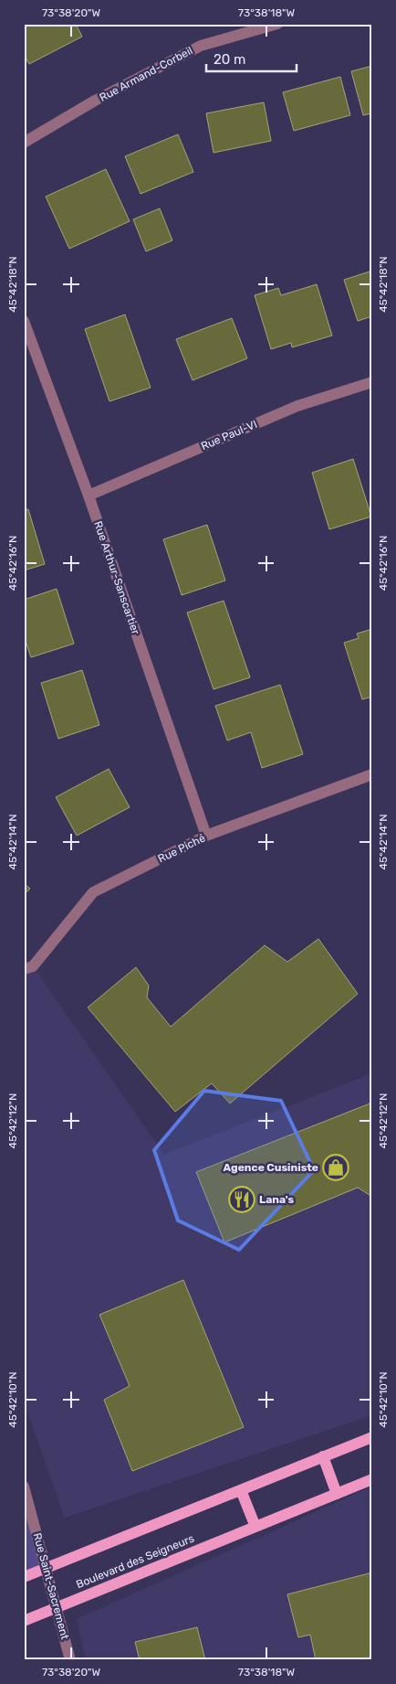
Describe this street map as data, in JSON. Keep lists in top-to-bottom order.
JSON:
{
  "streets": {
    "main road": ["Boulevard des Seigneurs"],
    "street": [
      "Rue Armand-Corbeil",
      "Rue Paul-VI",
      "Rue Arthur-Sanscartier",
      "Rue Piché",
      "Rue Saint-Sacrement"
    ]
  },
  "crossings": [
    ["Rue Paul-VI", "Rue Arthur-Sanscartier"],
    ["Rue Arthur-Sanscartier", "Rue Piché"],
    ["Boulevard des Seigneurs", "Rue Saint-Sacrement"]
  ],
  "places": {
    "shop": ["Agence Cusiniste"],
    "restaurant": ["Lana's"]
  },
  "scale_bar": "20 m",
  "coordinates": [
    "73°38'20\"W",
    "73°38'18\"W",
    "45°42'18\"N",
    "45°42'16\"N",
    "45°42'14\"N",
    "45°42'12\"N",
    "45°42'10\"N"
  ]
}
